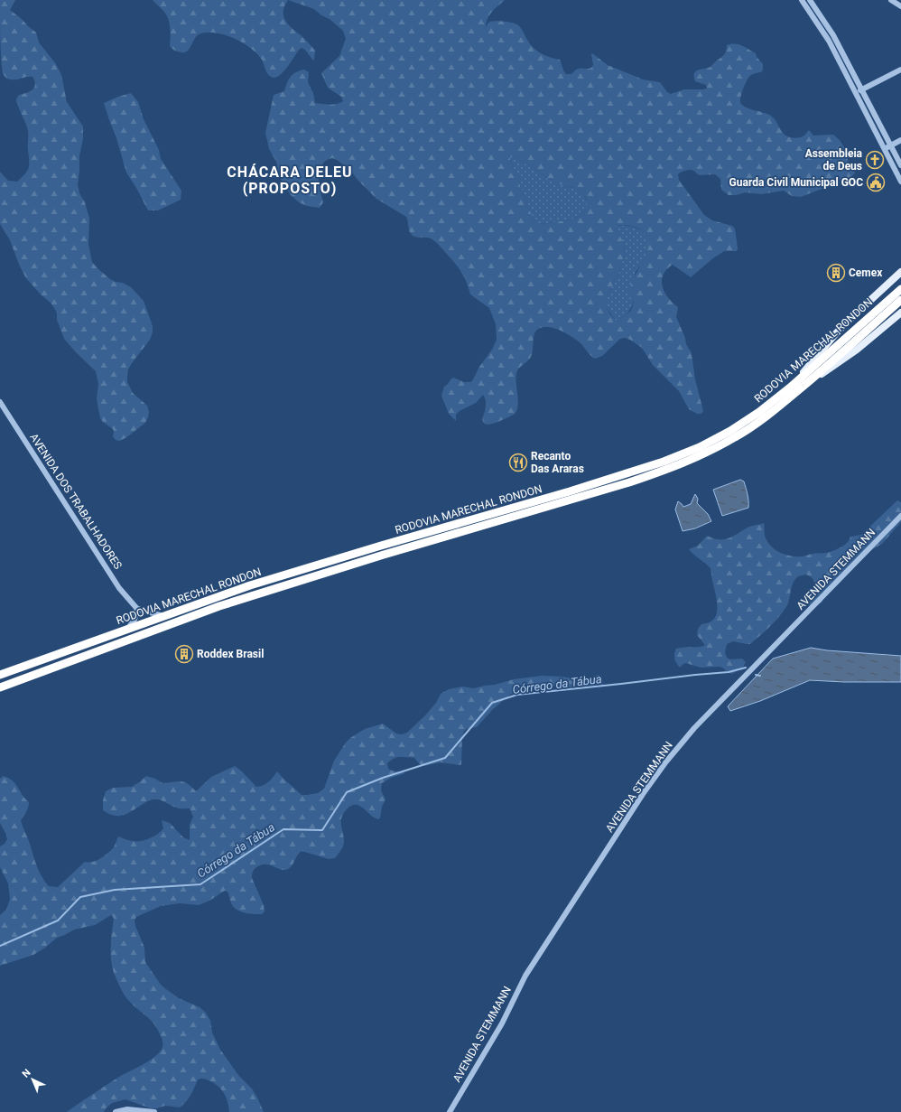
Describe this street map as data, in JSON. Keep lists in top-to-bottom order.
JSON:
{
  "streets": {
    "highway": ["RODOVIA MARECHAL RONDON"],
    "street": ["AVENIDA DOS TRABALHADORES", "AVENIDA STEMMANN"]
  },
  "districts": ["CHÁCARA DELEU (PROPOSTO)"],
  "water": ["Córrego da Tábua"],
  "places": {
    "church": ["Assembleia de Deus"],
    "public building": ["Guarda Civil Municipal GOC"],
    "building": ["Cemex", "Roddex Brasil"],
    "restaurant": ["Recanto Das Araras"]
  },
  "north": "top left"
}
